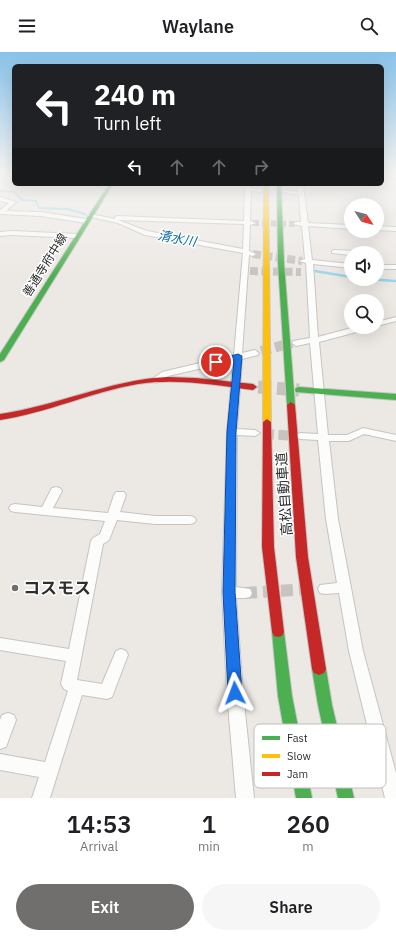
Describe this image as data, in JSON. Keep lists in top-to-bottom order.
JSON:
{
  "streets": {
    "main road": ["善通寺府中線", "高松自動車道"]
  },
  "water": ["清水川"],
  "places": ["コスモス"],
  "legend": ["Fast", "Slow", "Jam"],
  "north": "bottom right",
  "page": {
    "header": "Waylane",
    "turn": ["240 m", "Turn left"],
    "eta": [
      "14:53",
      "Arrival",
      "1",
      "min",
      "260",
      "m"
    ],
    "buttons": ["Exit", "Share"]
  }
}
